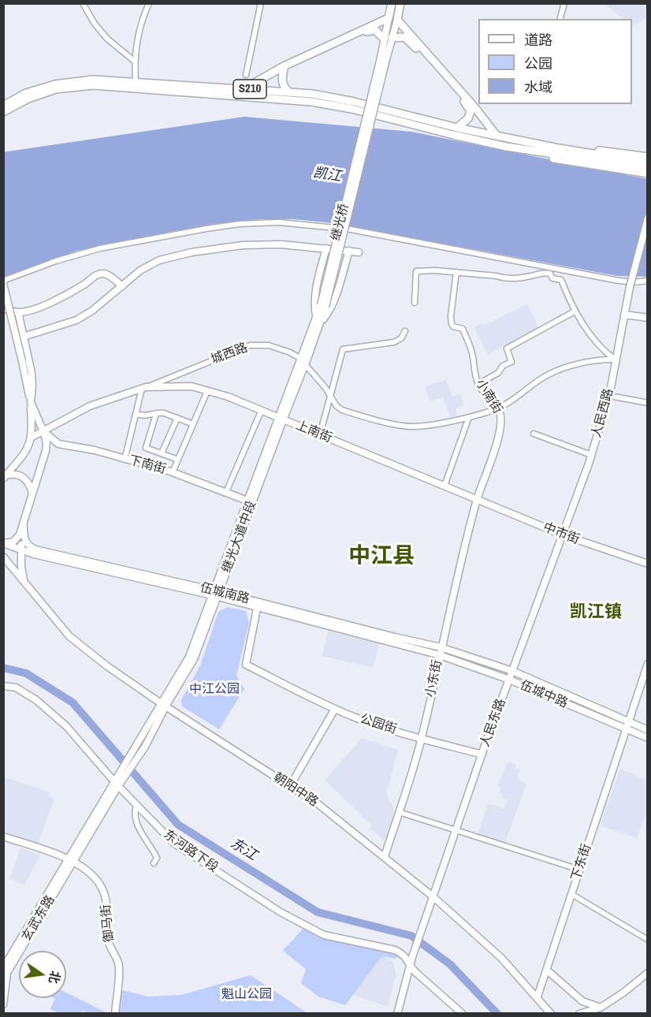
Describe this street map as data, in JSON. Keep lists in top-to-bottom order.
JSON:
{
  "streets": {
    "main road": ["S210"],
    "street": [
      "继光桥",
      "城西路",
      "小南街",
      "人民西路",
      "上南街",
      "下南街",
      "中市街",
      "继光大道中段",
      "伍城南路",
      "小东街",
      "伍城中路",
      "人民东路",
      "公园街",
      "朝阳中路",
      "东河路下段",
      "下东街",
      "玄武东路",
      "御马街"
    ]
  },
  "crossings": [
    ["继光桥", "继光大道中段"],
    ["城西路", "小南街"],
    ["城西路", "人民西路"],
    ["城西路", "上南街"],
    ["城西路", "下南街"],
    ["城西路", "继光大道中段"],
    ["小南街", "上南街"],
    ["小南街", "中市街"],
    ["小南街", "小东街"],
    ["人民西路", "中市街"],
    ["人民西路", "人民东路"],
    ["上南街", "中市街"],
    ["上南街", "继光大道中段"],
    ["上南街", "小东街"],
    ["下南街", "继光大道中段"],
    ["中市街", "小东街"],
    ["中市街", "人民东路"],
    ["继光大道中段", "伍城南路"],
    ["继光大道中段", "朝阳中路"],
    ["继光大道中段", "东河路下段"],
    ["继光大道中段", "玄武东路"],
    ["伍城南路", "小东街"],
    ["伍城南路", "伍城中路"],
    ["伍城南路", "公园街"],
    ["小东街", "伍城中路"],
    ["小东街", "公园街"],
    ["小东街", "朝阳中路"],
    ["伍城中路", "人民东路"],
    ["伍城中路", "下东街"],
    ["人民东路", "公园街"],
    ["人民东路", "朝阳中路"],
    ["人民东路", "东河路下段"],
    ["朝阳中路", "下东街"],
    ["东河路下段", "玄武东路"],
    ["玄武东路", "御马街"]
  ],
  "districts": ["中江县", "凯江镇"],
  "water": ["凯江", "东江"],
  "parks": ["中江公园", "魁山公园"],
  "legend": ["道路", "公园", "水域"],
  "north": "right"
}
